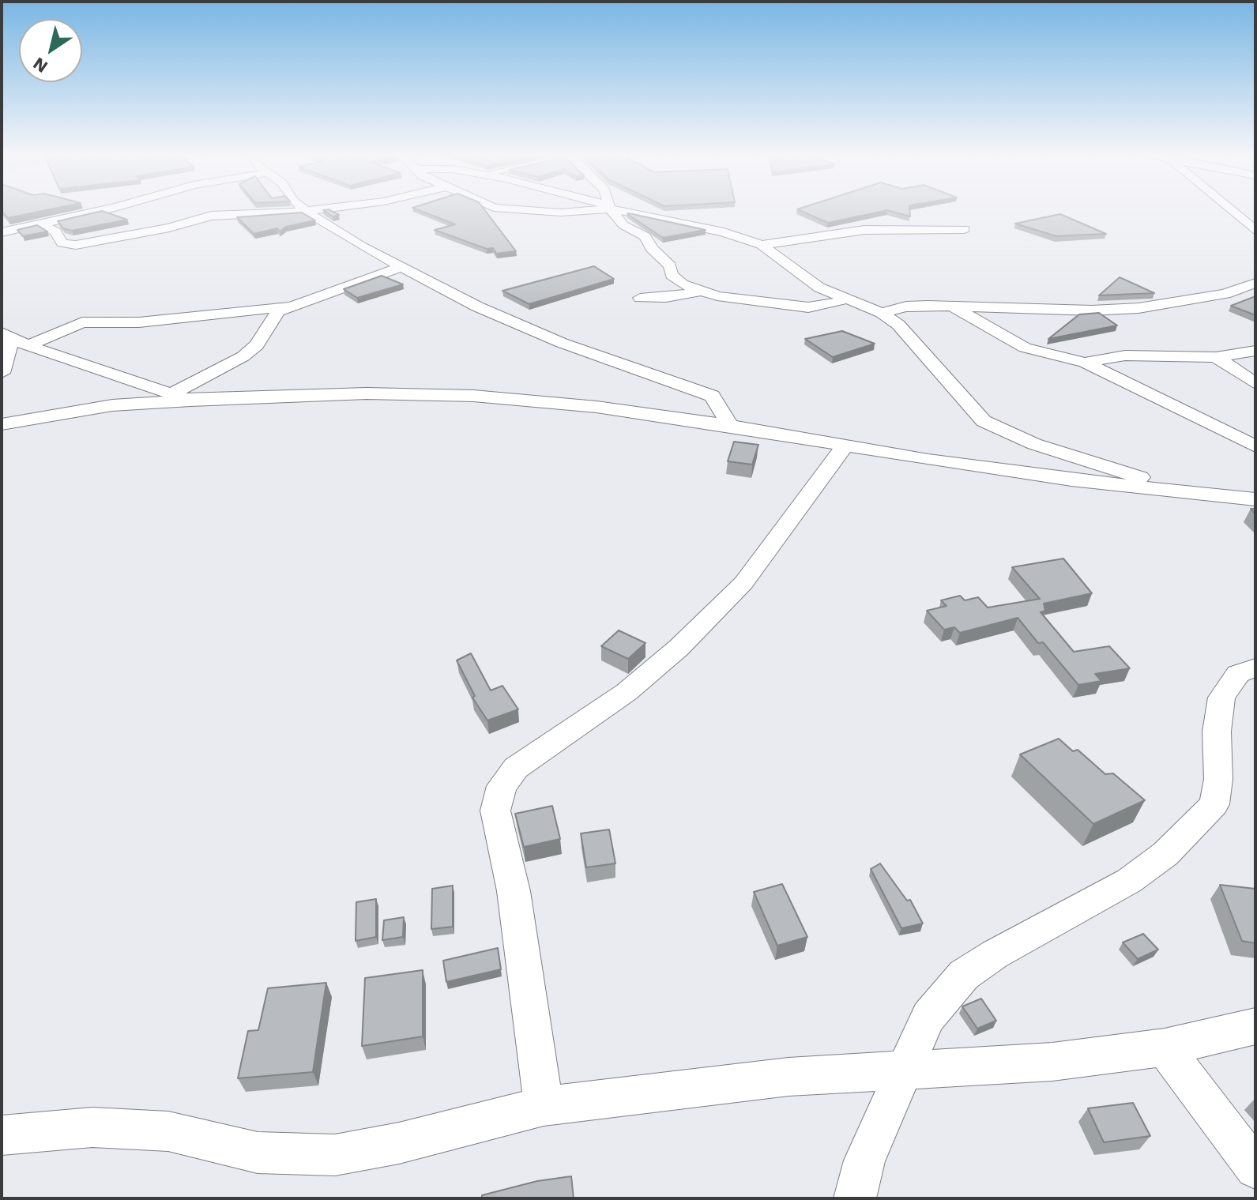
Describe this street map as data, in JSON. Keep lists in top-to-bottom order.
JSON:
{
  "north": "bottom left"
}
